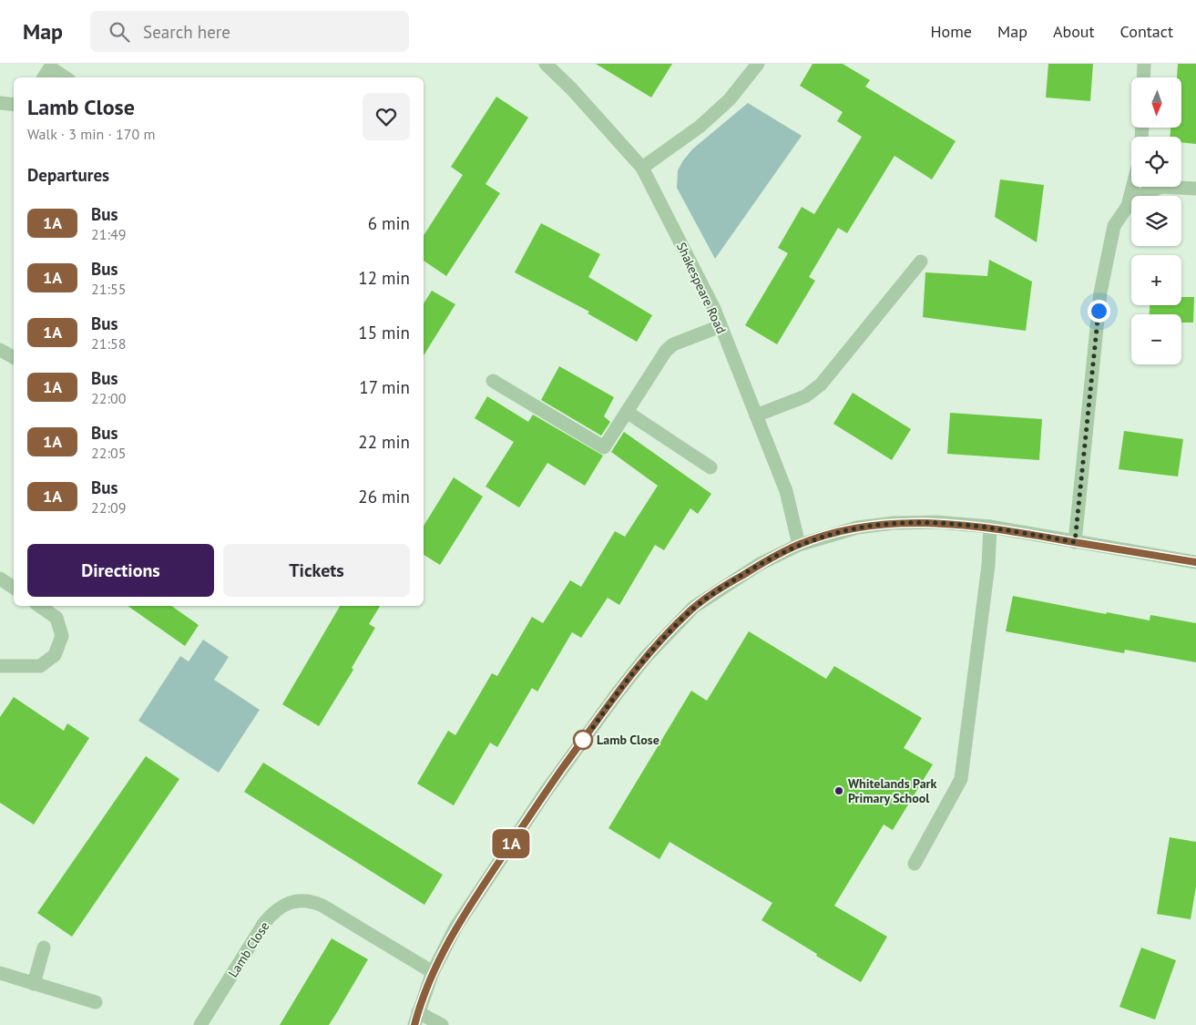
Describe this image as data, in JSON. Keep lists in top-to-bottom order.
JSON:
{
  "streets": {
    "street": ["Shakespeare Road", "Lamb Close"]
  },
  "places": ["Lamb Close", "Whitelands Park Primary School"],
  "lines": ["bus line 1A"],
  "north": "bottom",
  "page": {
    "header": "Map",
    "search": "Search here",
    "nav": [
      "Home",
      "Map",
      "About",
      "Contact"
    ],
    "on_map": "1A",
    "map_buttons": ["+", "−"],
    "heading": [
      ["Lamb Close", "Walk · 3 min · 170 m"],
      "Departures"
    ],
    "list": [
      {
        "mark": "1A",
        "name": "Bus",
        "note": "21:49",
        "value": "6 min"
      },
      {
        "mark": "1A",
        "name": "Bus",
        "note": "21:55",
        "value": "12 min"
      },
      {
        "mark": "1A",
        "name": "Bus",
        "note": "21:58",
        "value": "15 min"
      },
      {
        "mark": "1A",
        "name": "Bus",
        "note": "22:00",
        "value": "17 min"
      },
      {
        "mark": "1A",
        "name": "Bus",
        "note": "22:05",
        "value": "22 min"
      },
      {
        "mark": "1A",
        "name": "Bus",
        "note": "22:09",
        "value": "26 min"
      }
    ],
    "buttons": ["Directions", "Tickets"]
  }
}
